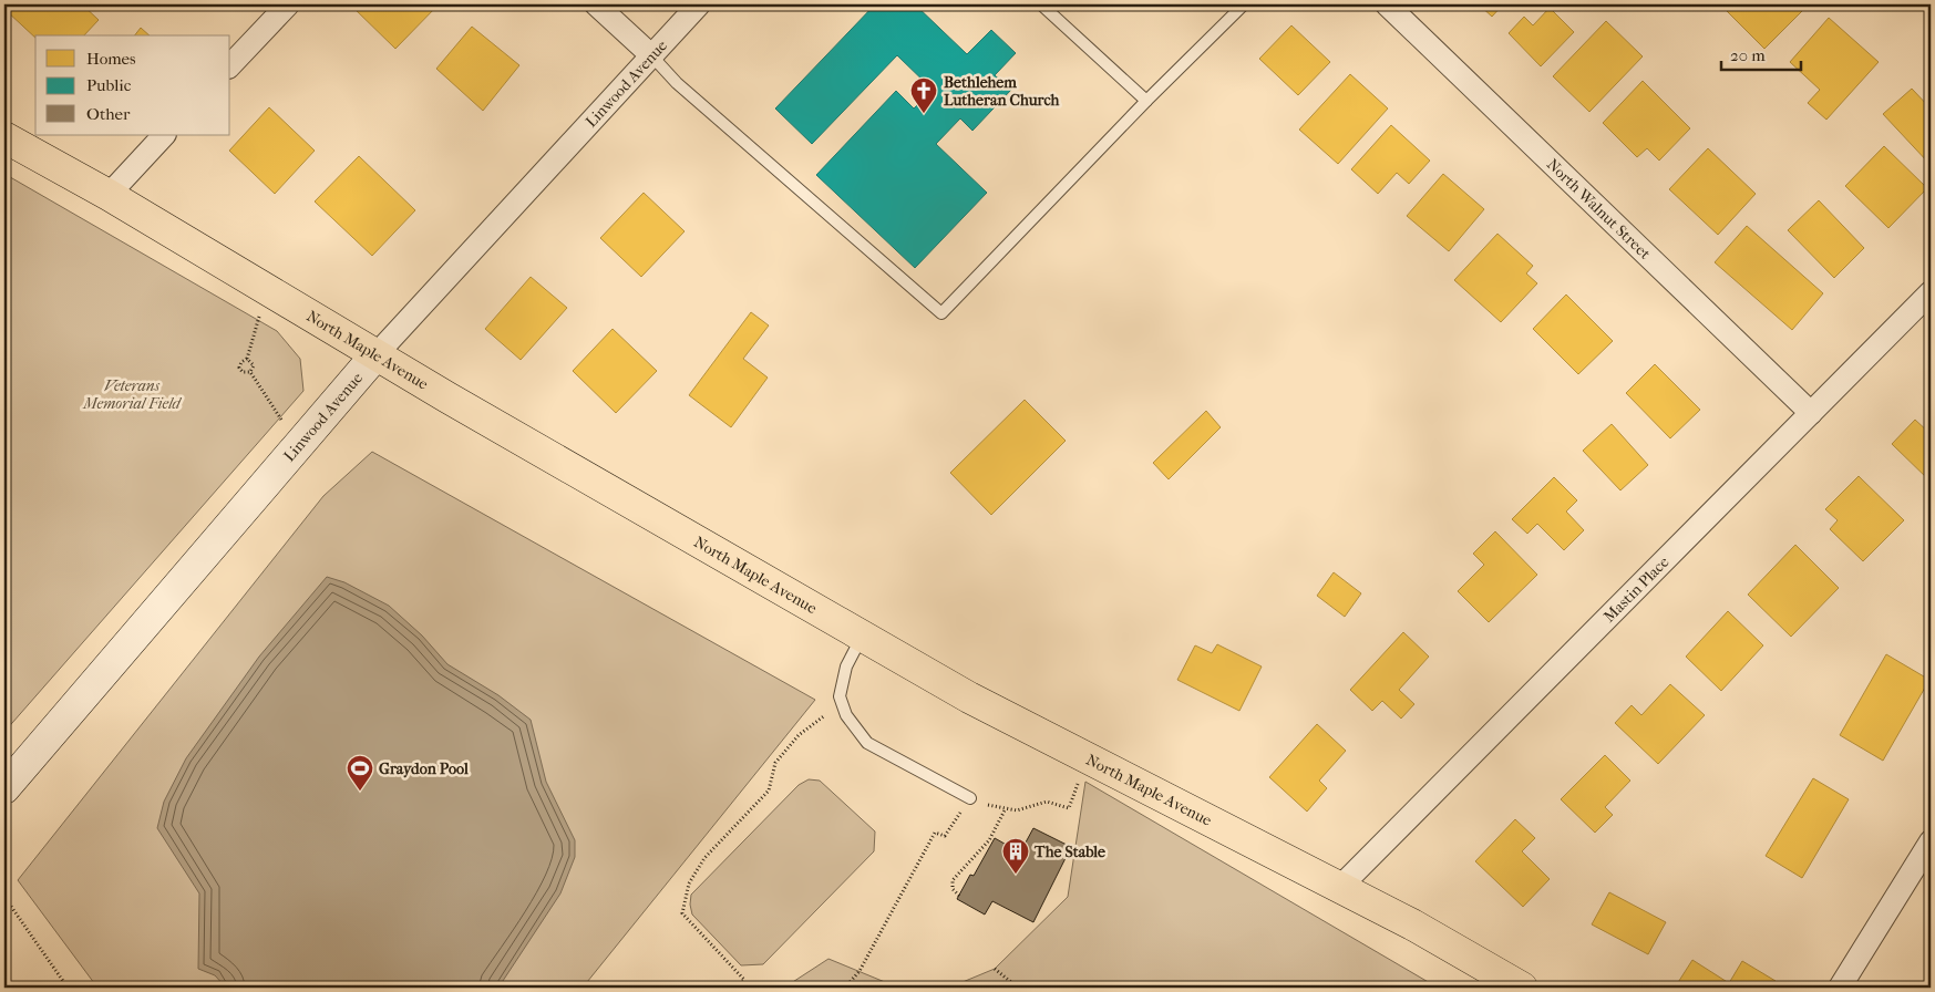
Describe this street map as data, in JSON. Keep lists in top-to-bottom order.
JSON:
{
  "streets": {
    "main road": ["Linwood Avenue", "North Maple Avenue"],
    "street": ["North Walnut Street", "Mastin Place"]
  },
  "crossings": [
    ["Linwood Avenue", "North Maple Avenue"],
    ["North Walnut Street", "Mastin Place"],
    ["North Maple Avenue", "Mastin Place"]
  ],
  "parks": ["Veterans Memorial Field"],
  "places": {
    "church": ["Bethlehem Lutheran Church"],
    "sports": ["Graydon Pool"],
    "building": ["The Stable"]
  },
  "legend": ["Homes", "Public", "Other"],
  "scale_bar": "20 m"
}
